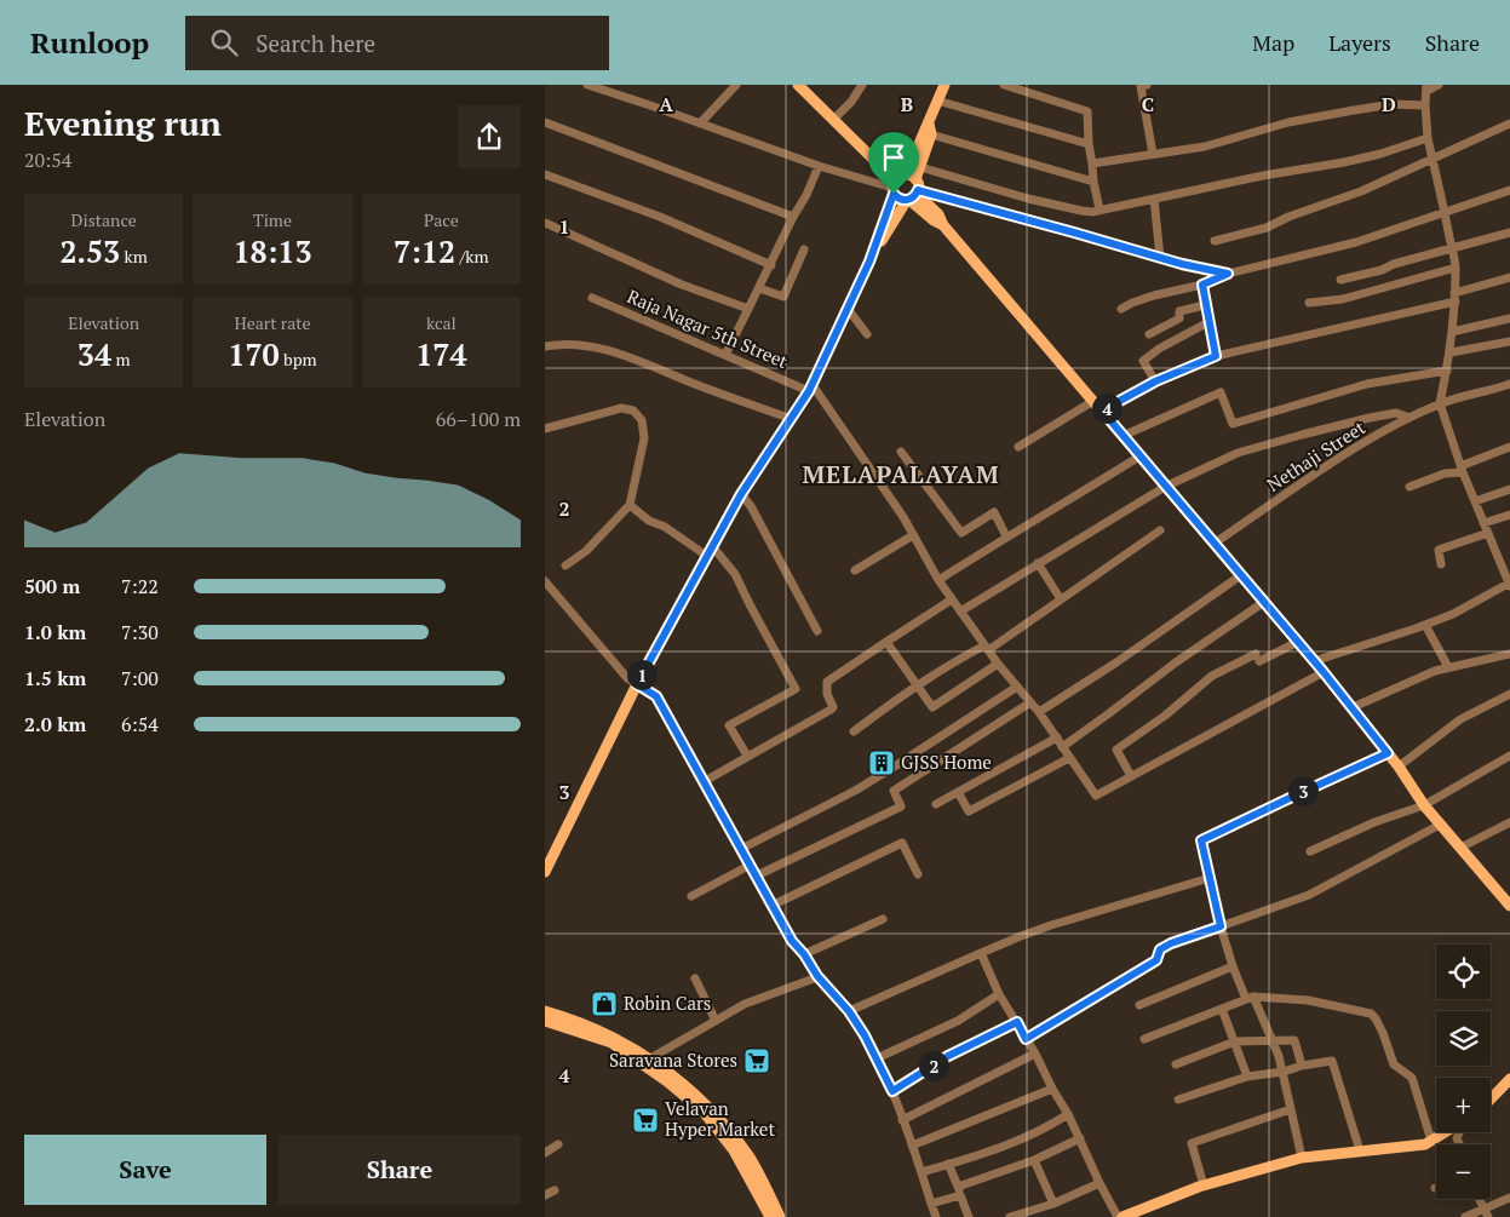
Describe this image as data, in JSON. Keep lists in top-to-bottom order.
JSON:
{
  "streets": {
    "street": ["Raja Nagar 5th Street", "Nethaji Street"]
  },
  "districts": ["MELAPALAYAM"],
  "places": {
    "building": ["GJSS Home"],
    "shop": ["Robin Cars"],
    "supermarket": ["Saravana Stores", "Velavan Hyper Market"]
  },
  "page": {
    "header": "Runloop",
    "search": "Search here",
    "nav": ["Map", "Layers", "Share"],
    "heading": ["Evening run", "20:54"],
    "stats": [
      ["Distance", "2.53 km"],
      ["Time", "18:13"],
      ["Pace", "7:12 /km"],
      ["Elevation", "34 m"],
      ["Heart rate", "170 bpm"],
      ["kcal", "174"]
    ],
    "chart": ["Elevation", "66–100 m"],
    "pins": [
      "4",
      "1",
      "3",
      "2"
    ],
    "list": [
      {
        "name": "500 m",
        "note": "7:22"
      },
      {
        "name": "1.0 km",
        "note": "7:30"
      },
      {
        "name": "1.5 km",
        "note": "7:00"
      },
      {
        "name": "2.0 km",
        "note": "6:54"
      }
    ],
    "map_buttons": ["+", "−"],
    "buttons": ["Save", "Share"]
  },
  "grid": {
    "columns": [
      "A",
      "B",
      "C",
      "D"
    ],
    "rows": [
      "1",
      "2",
      "3",
      "4"
    ]
  }
}
